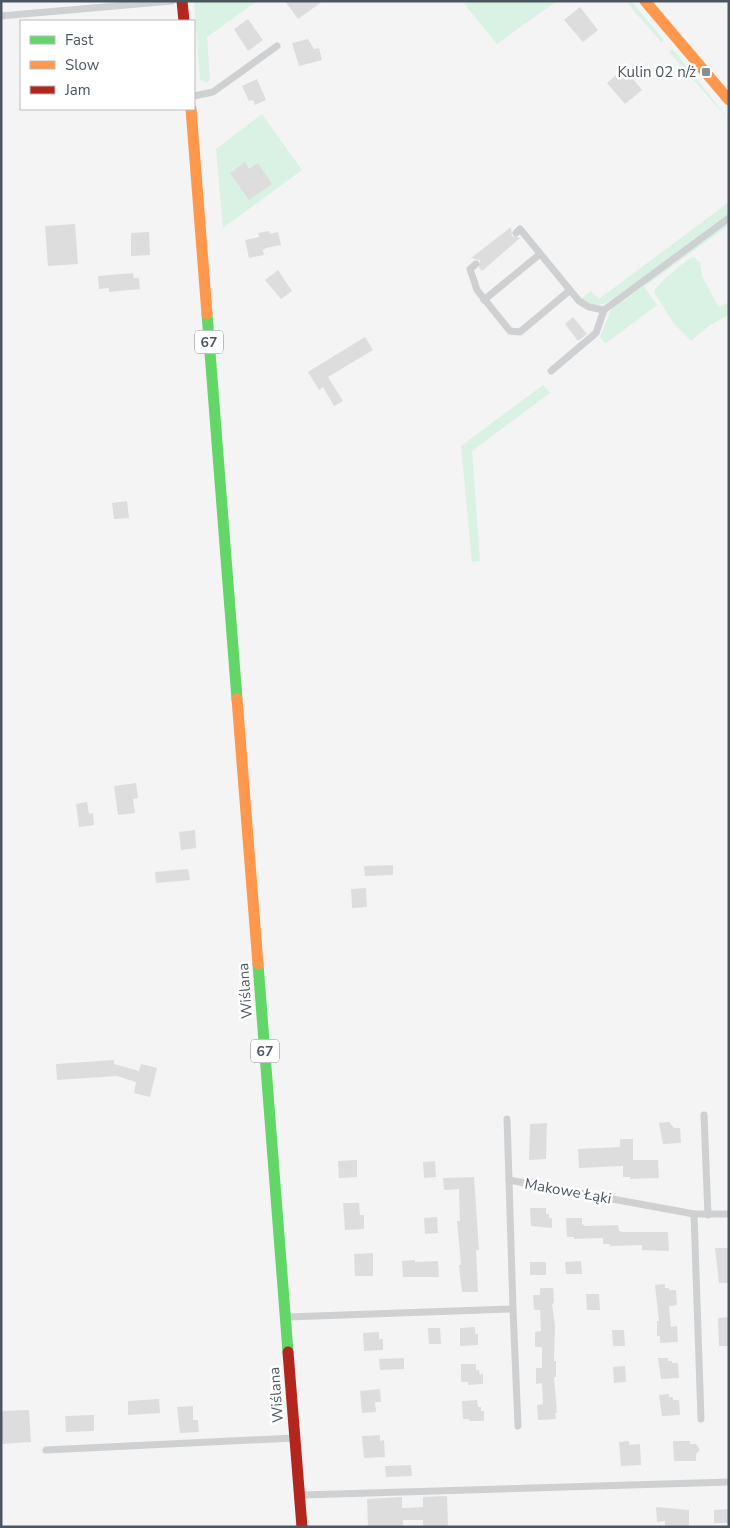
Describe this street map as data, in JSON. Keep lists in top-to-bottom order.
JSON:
{
  "streets": {
    "main road": ["67", "Wiślana"],
    "lane": ["Makowe Łąki"]
  },
  "places": {
    "transit": ["Kulin 02 n/ż"]
  },
  "legend": ["Fast", "Slow", "Jam"]
}
